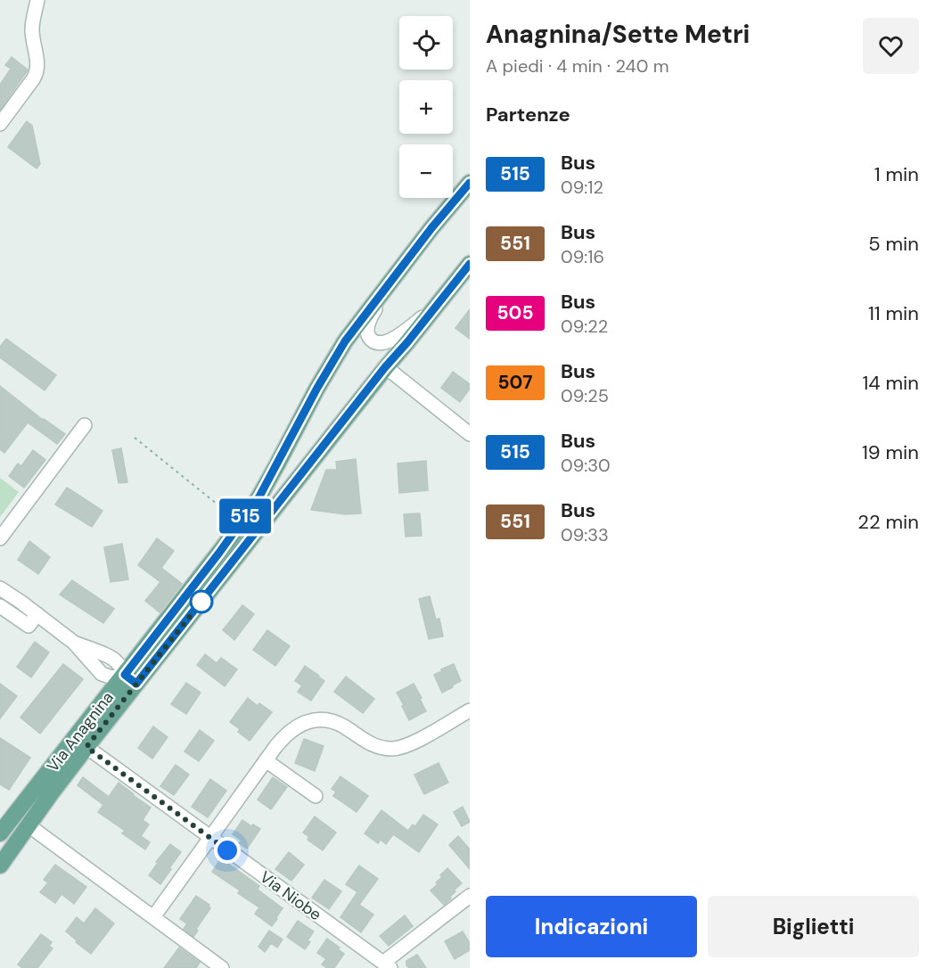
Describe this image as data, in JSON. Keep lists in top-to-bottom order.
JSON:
{
  "streets": {
    "main road": ["Via Anagnina"],
    "street": ["Via Niobe"]
  },
  "crossings": [
    ["Via Anagnina", "Via Niobe"]
  ],
  "lines": ["bus line 515"],
  "page": {
    "on_map": "515",
    "heading": [
      ["Anagnina/Sette Metri", "A piedi · 4 min · 240 m"],
      "Partenze"
    ],
    "map_buttons": ["+", "−"],
    "list": [
      {
        "mark": "515",
        "name": "Bus",
        "note": "09:12",
        "value": "1 min"
      },
      {
        "mark": "551",
        "name": "Bus",
        "note": "09:16",
        "value": "5 min"
      },
      {
        "mark": "505",
        "name": "Bus",
        "note": "09:22",
        "value": "11 min"
      },
      {
        "mark": "507",
        "name": "Bus",
        "note": "09:25",
        "value": "14 min"
      },
      {
        "mark": "515",
        "name": "Bus",
        "note": "09:30",
        "value": "19 min"
      },
      {
        "mark": "551",
        "name": "Bus",
        "note": "09:33",
        "value": "22 min"
      }
    ],
    "buttons": ["Indicazioni", "Biglietti"]
  }
}
